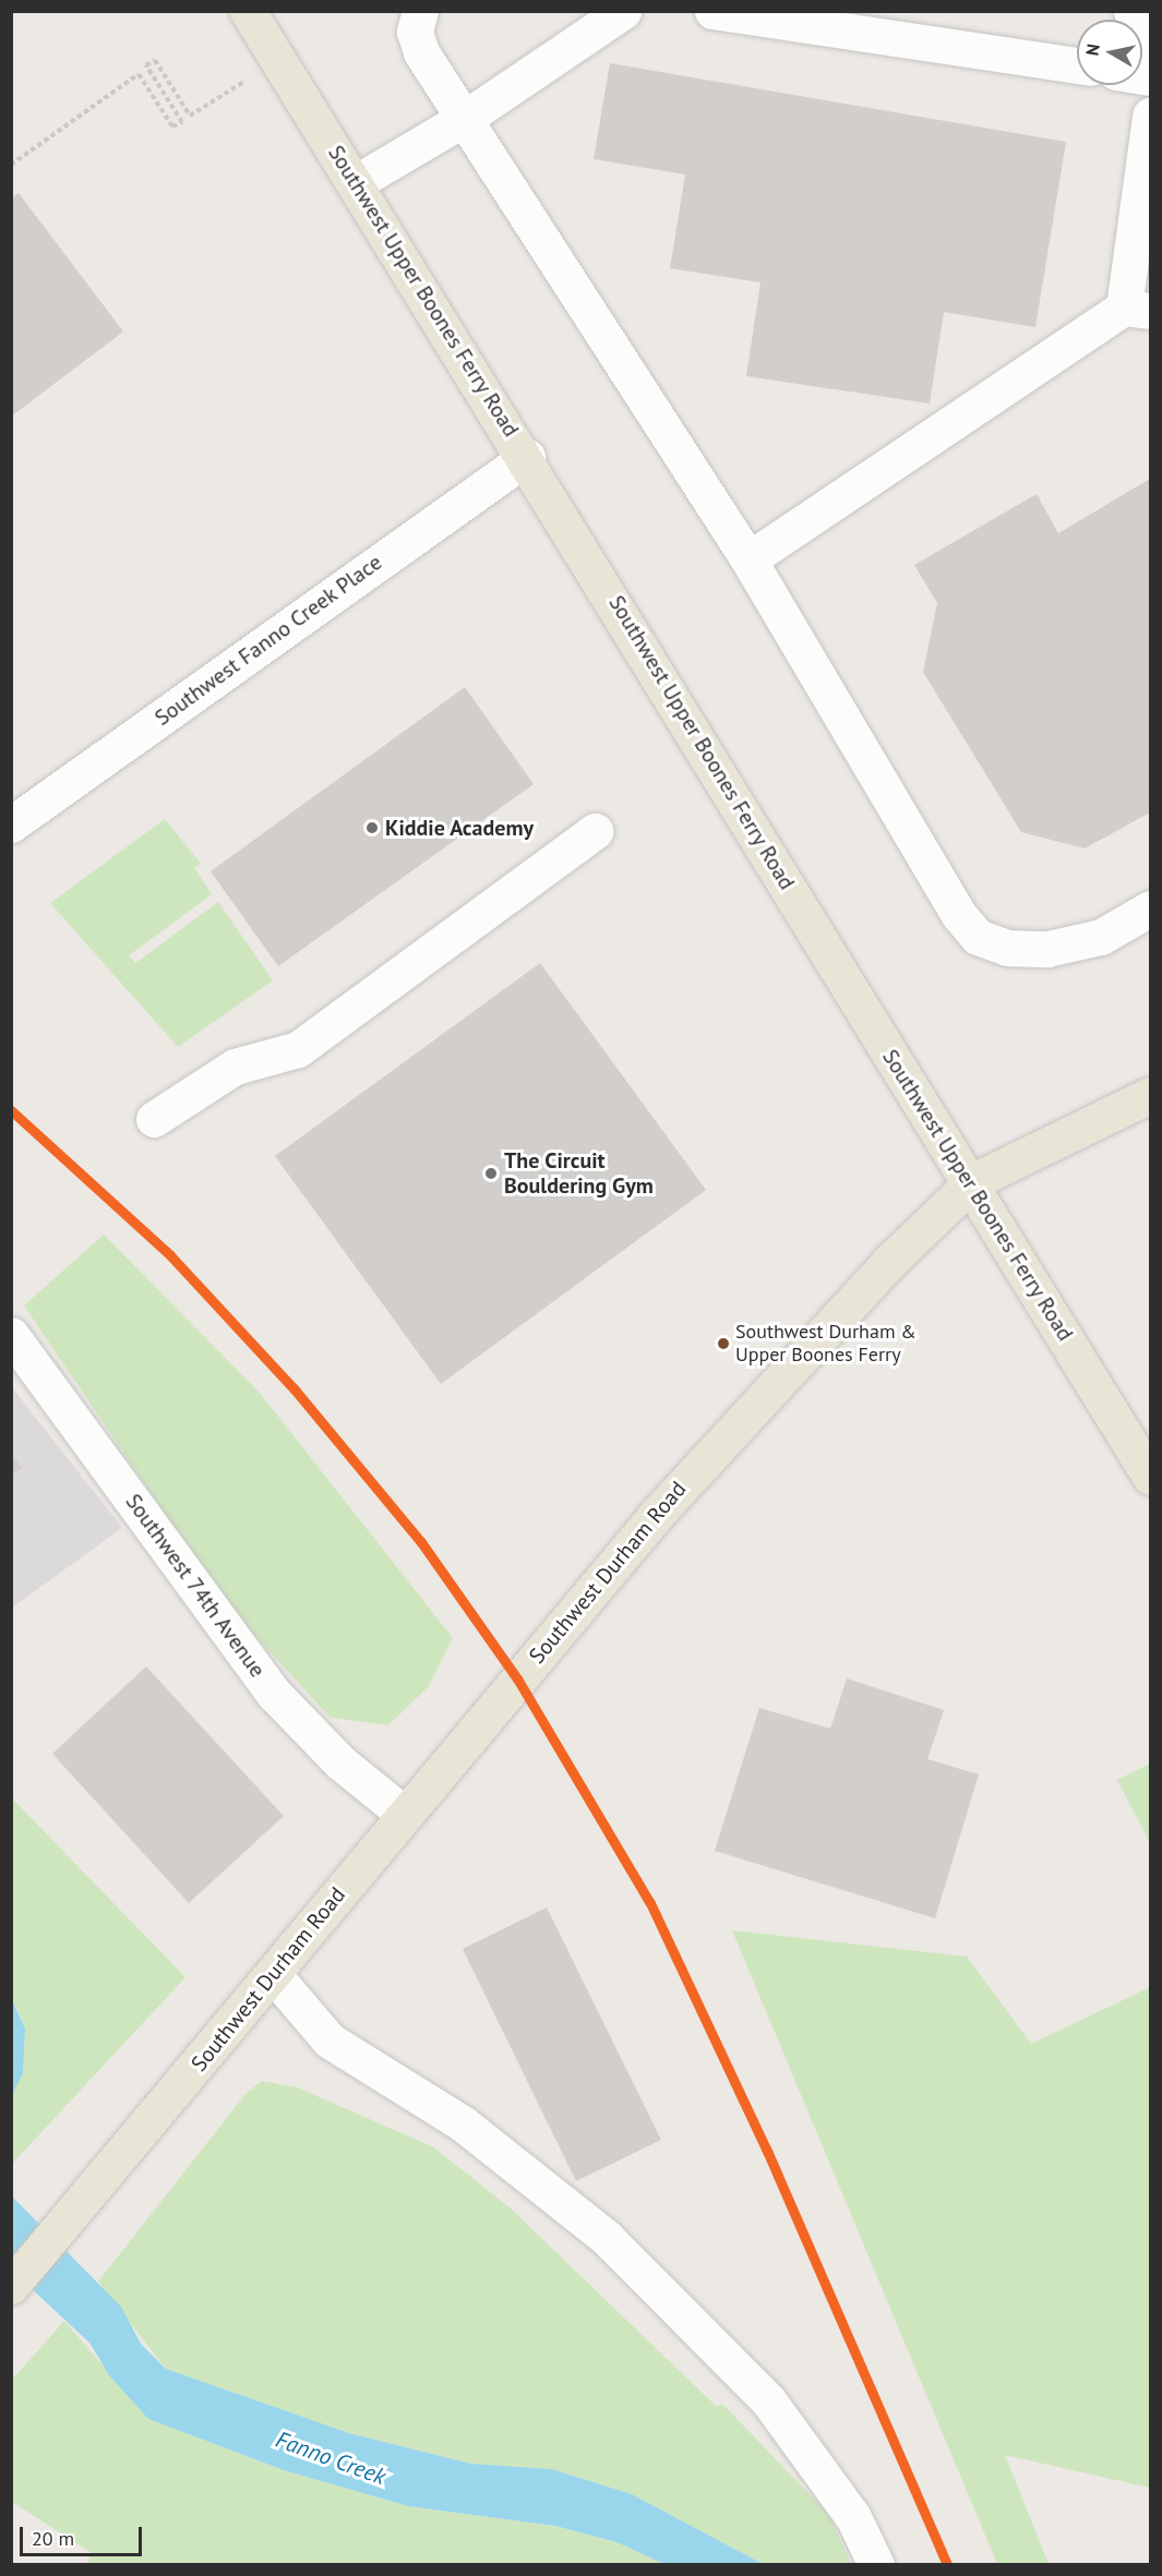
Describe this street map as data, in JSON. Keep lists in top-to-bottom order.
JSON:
{
  "streets": {
    "main road": ["Southwest Upper Boones Ferry Road", "Southwest Durham Road"],
    "street": ["Southwest Fanno Creek Place", "Southwest 74th Avenue"]
  },
  "crossings": [
    ["Southwest Upper Boones Ferry Road", "Southwest Fanno Creek Place"],
    ["Southwest Upper Boones Ferry Road", "Southwest Durham Road"],
    ["Southwest Durham Road", "Southwest 74th Avenue"]
  ],
  "water": ["Fanno Creek"],
  "places": ["Kiddie Academy", "The Circuit Bouldering Gym", "Southwest Durham & Upper Boones Ferry"],
  "scale_bar": "20 m",
  "north": "left"
}
